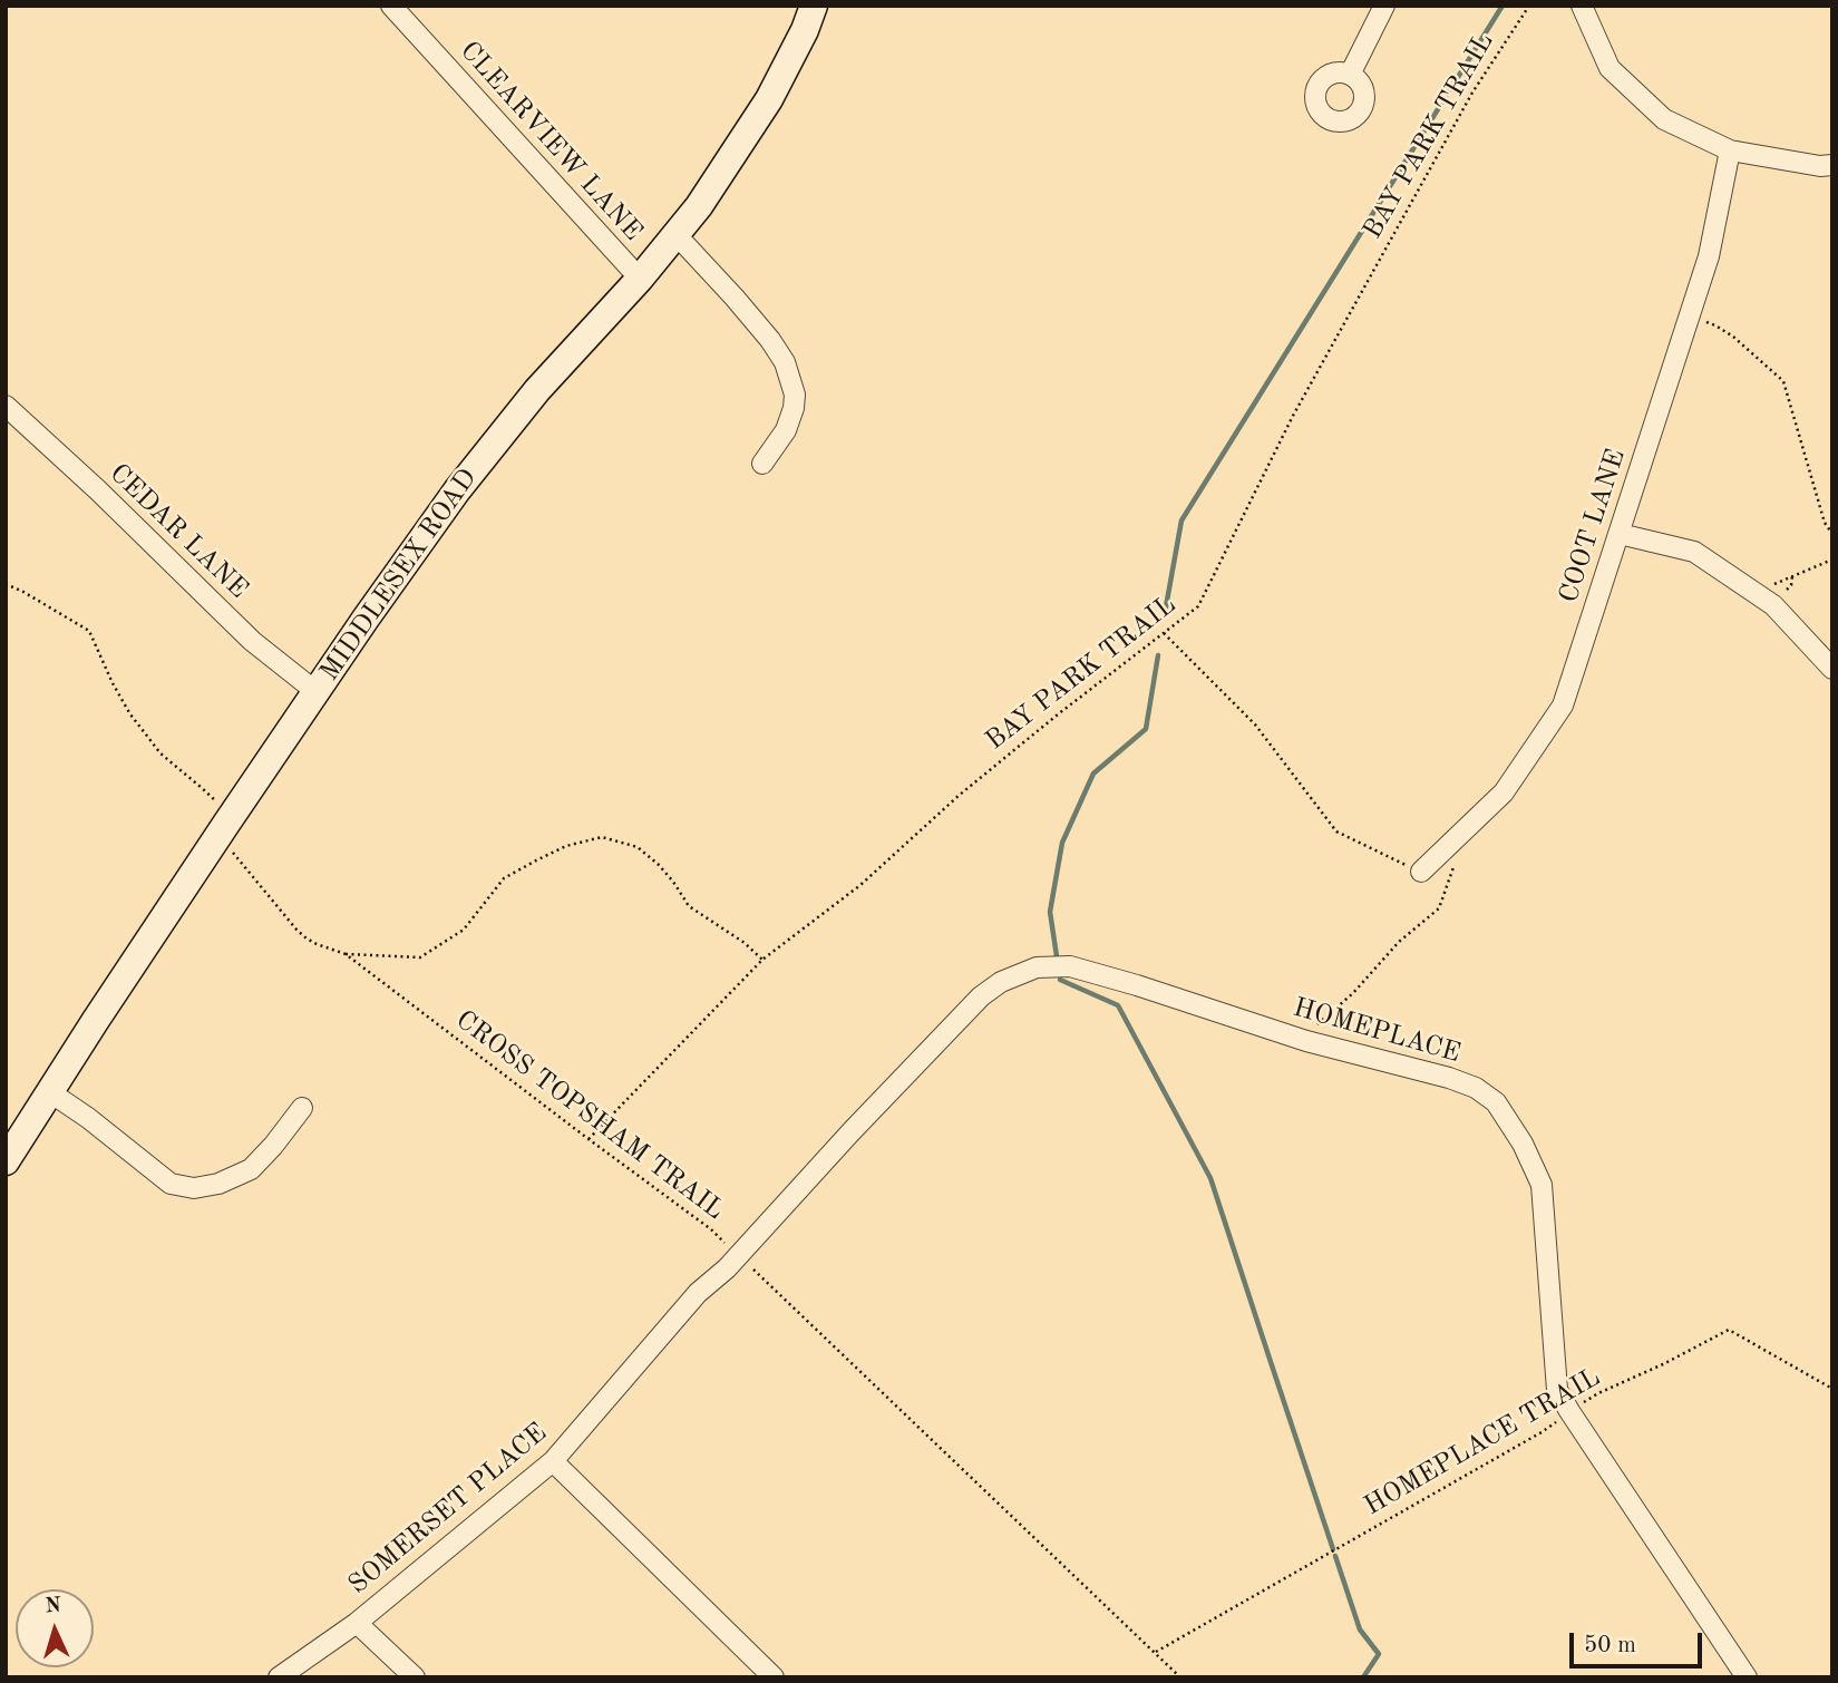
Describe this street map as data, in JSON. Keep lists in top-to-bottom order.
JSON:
{
  "streets": {
    "main road": ["MIDDLESEX ROAD"],
    "street": [
      "CLEARVIEW LANE",
      "COOT LANE",
      "CEDAR LANE",
      "HOMEPLACE",
      "SOMERSET PLACE"
    ],
    "path": ["BAY PARK TRAIL", "CROSS TOPSHAM TRAIL", "HOMEPLACE TRAIL"]
  },
  "crossings": [
    ["BAY PARK TRAIL", "CROSS TOPSHAM TRAIL"],
    ["CLEARVIEW LANE", "MIDDLESEX ROAD"],
    ["CEDAR LANE", "MIDDLESEX ROAD"],
    ["MIDDLESEX ROAD", "CROSS TOPSHAM TRAIL"],
    ["HOMEPLACE", "CROSS TOPSHAM TRAIL"],
    ["HOMEPLACE", "HOMEPLACE TRAIL"],
    ["HOMEPLACE", "SOMERSET PLACE"],
    ["CROSS TOPSHAM TRAIL", "HOMEPLACE TRAIL"]
  ],
  "scale_bar": "50 m",
  "north": "top"
}
